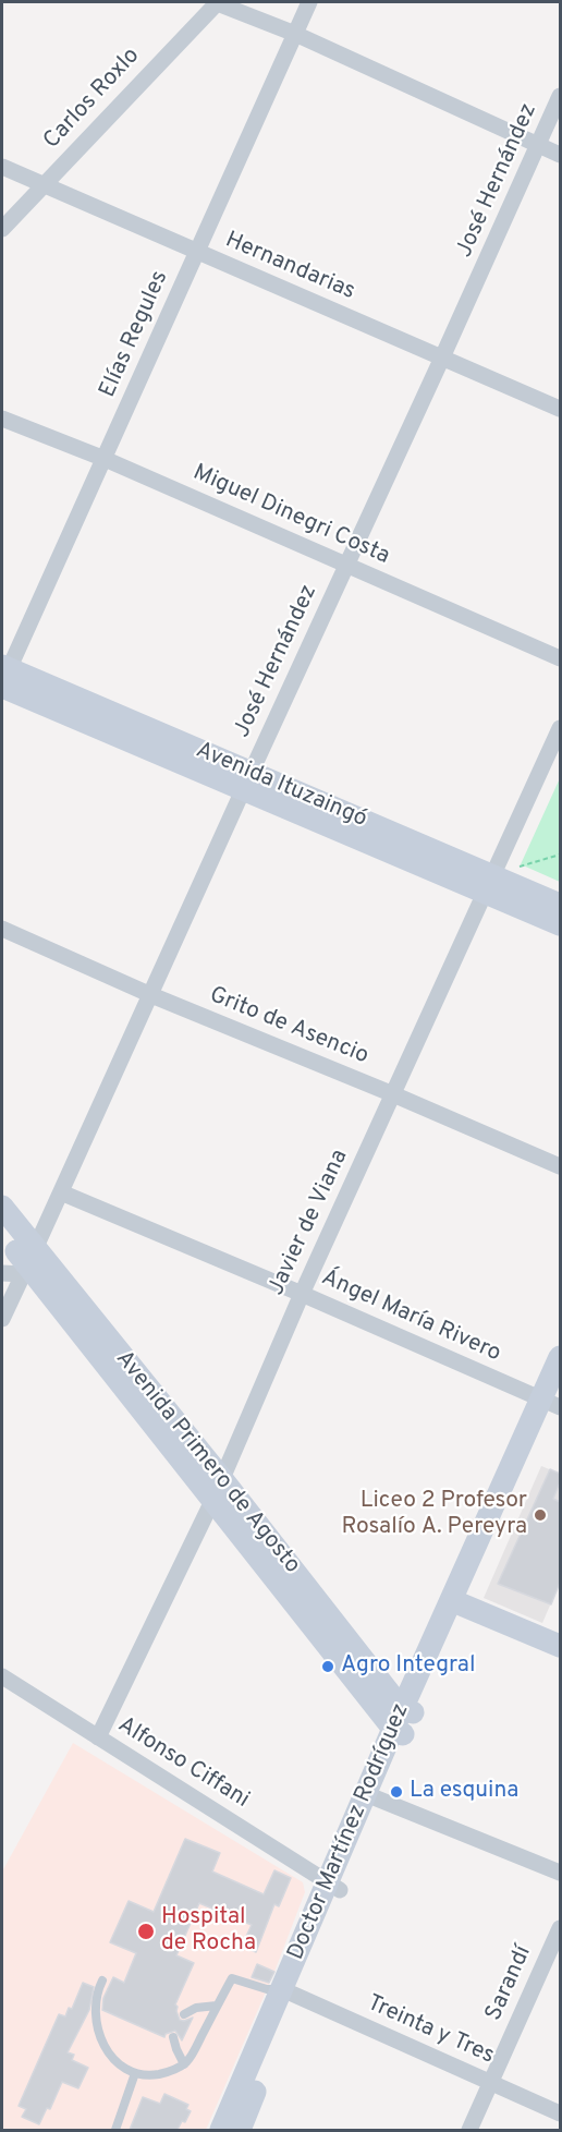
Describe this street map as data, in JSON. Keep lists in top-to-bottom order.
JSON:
{
  "streets": {
    "street": [
      "Carlos Roxlo",
      "José Hernández",
      "Hernandarias",
      "Elías Regules",
      "Miguel Dinegri Costa",
      "Avenida Ituzaingó",
      "Grito de Asencio",
      "Javier de Viana",
      "Ángel María Rivero",
      "Avenida Primero de Agosto",
      "Alfonso Ciffani",
      "Doctor Martínez Rodríguez",
      "Sarandí",
      "Treinta y Tres"
    ]
  },
  "crossings": [
    ["Carlos Roxlo", "Hernandarias"],
    ["José Hernández", "Hernandarias"],
    ["José Hernández", "Miguel Dinegri Costa"],
    ["José Hernández", "Avenida Ituzaingó"],
    ["José Hernández", "Grito de Asencio"],
    ["José Hernández", "Ángel María Rivero"],
    ["José Hernández", "Avenida Primero de Agosto"],
    ["Hernandarias", "Elías Regules"],
    ["Elías Regules", "Miguel Dinegri Costa"],
    ["Elías Regules", "Avenida Ituzaingó"],
    ["Avenida Ituzaingó", "Javier de Viana"],
    ["Grito de Asencio", "Javier de Viana"],
    ["Javier de Viana", "Ángel María Rivero"],
    ["Javier de Viana", "Avenida Primero de Agosto"],
    ["Javier de Viana", "Alfonso Ciffani"],
    ["Ángel María Rivero", "Doctor Martínez Rodríguez"],
    ["Avenida Primero de Agosto", "Doctor Martínez Rodríguez"],
    ["Alfonso Ciffani", "Doctor Martínez Rodríguez"],
    ["Doctor Martínez Rodríguez", "Treinta y Tres"],
    ["Sarandí", "Treinta y Tres"]
  ],
  "places": [
    "Liceo 2 Profesor Rosalío A. Pereyra",
    "Agro Integral",
    "La esquina",
    "Hospital de Rocha"
  ]
}
